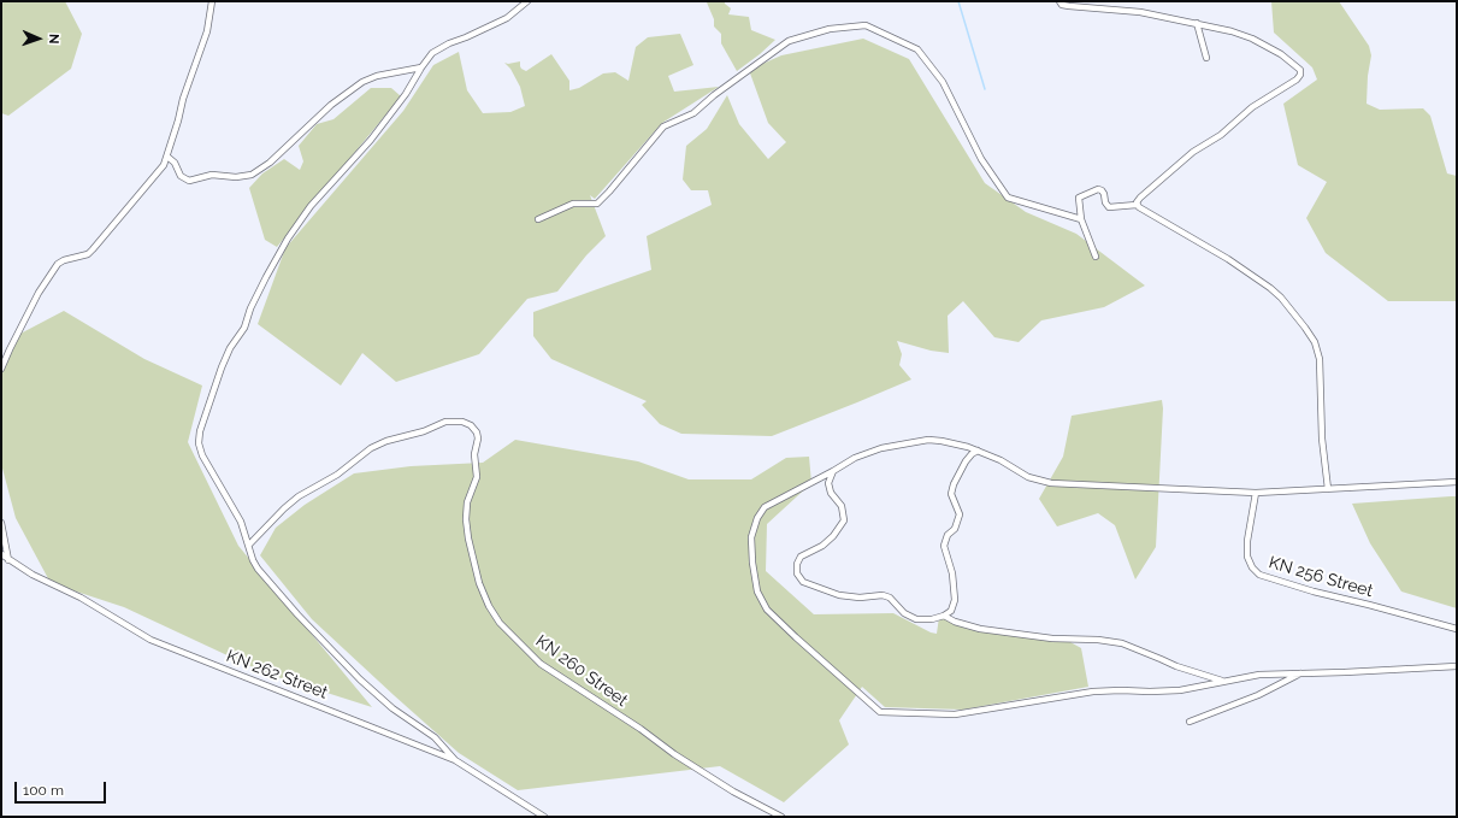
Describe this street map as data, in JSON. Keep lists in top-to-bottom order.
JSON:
{
  "streets": {
    "street": ["KN 256 Street", "KN 260 Street", "KN 262 Street"]
  },
  "scale_bar": "100 m",
  "north": "right"
}
